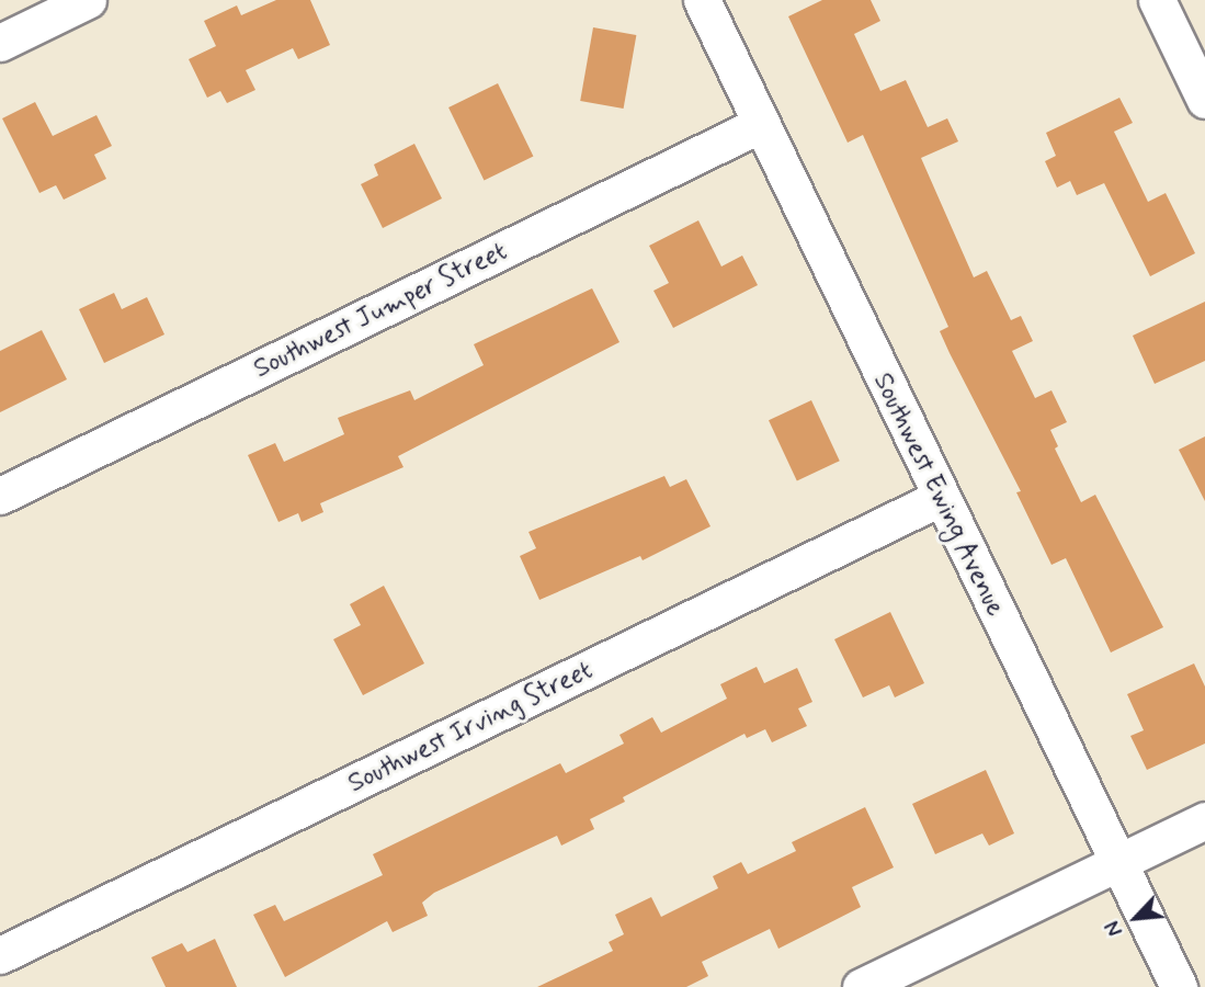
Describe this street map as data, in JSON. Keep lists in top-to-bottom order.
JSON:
{
  "streets": {
    "street": ["Southwest Jumper Street", "Southwest Ewing Avenue", "Southwest Irving Street"]
  },
  "crossings": [
    ["Southwest Jumper Street", "Southwest Ewing Avenue"],
    ["Southwest Ewing Avenue", "Southwest Irving Street"]
  ],
  "north": "bottom left"
}
